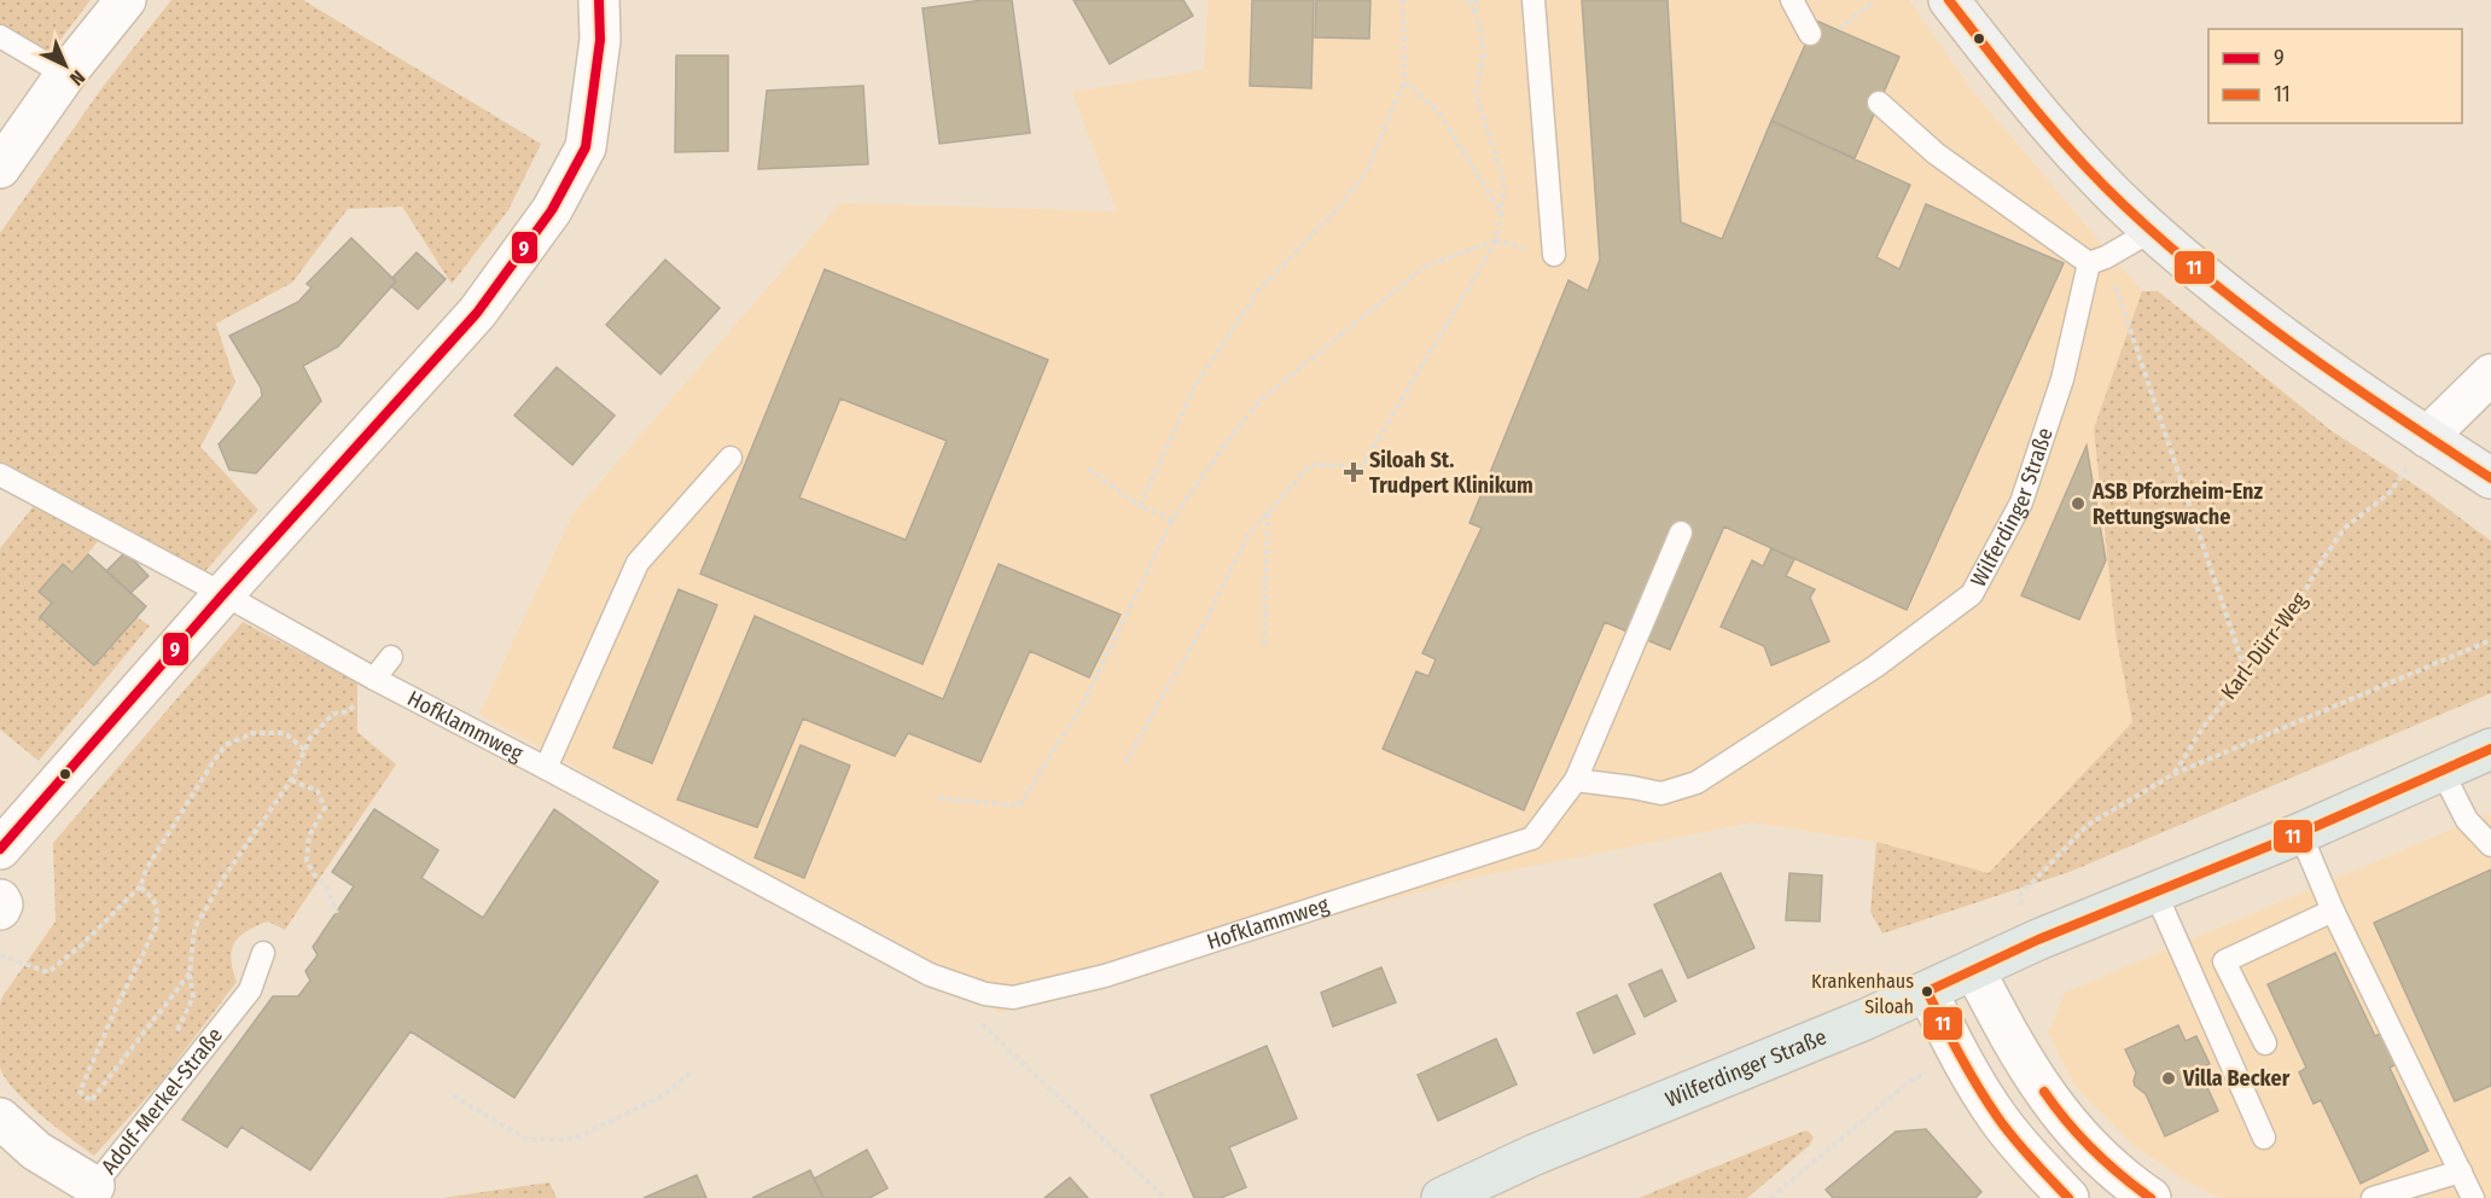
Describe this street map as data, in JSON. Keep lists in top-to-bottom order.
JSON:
{
  "streets": {
    "main road": ["Wilferdinger Straße"],
    "street": ["Adolf-Merkel-Straße"],
    "lane": ["Hofklammweg"],
    "path": ["Karl-Dürr-Weg"]
  },
  "crossings": [
    ["Wilferdinger Straße", "Hofklammweg"]
  ],
  "places": {
    "health": ["Siloah St. Trudpert Klinikum"],
    "other": ["ASB Pforzheim-Enz Rettungswache", "Krankenhaus Siloah", "Villa Becker"]
  },
  "lines": ["transit line 9", "transit line 11"],
  "legend": ["9", "11"],
  "north": "bottom right"
}
